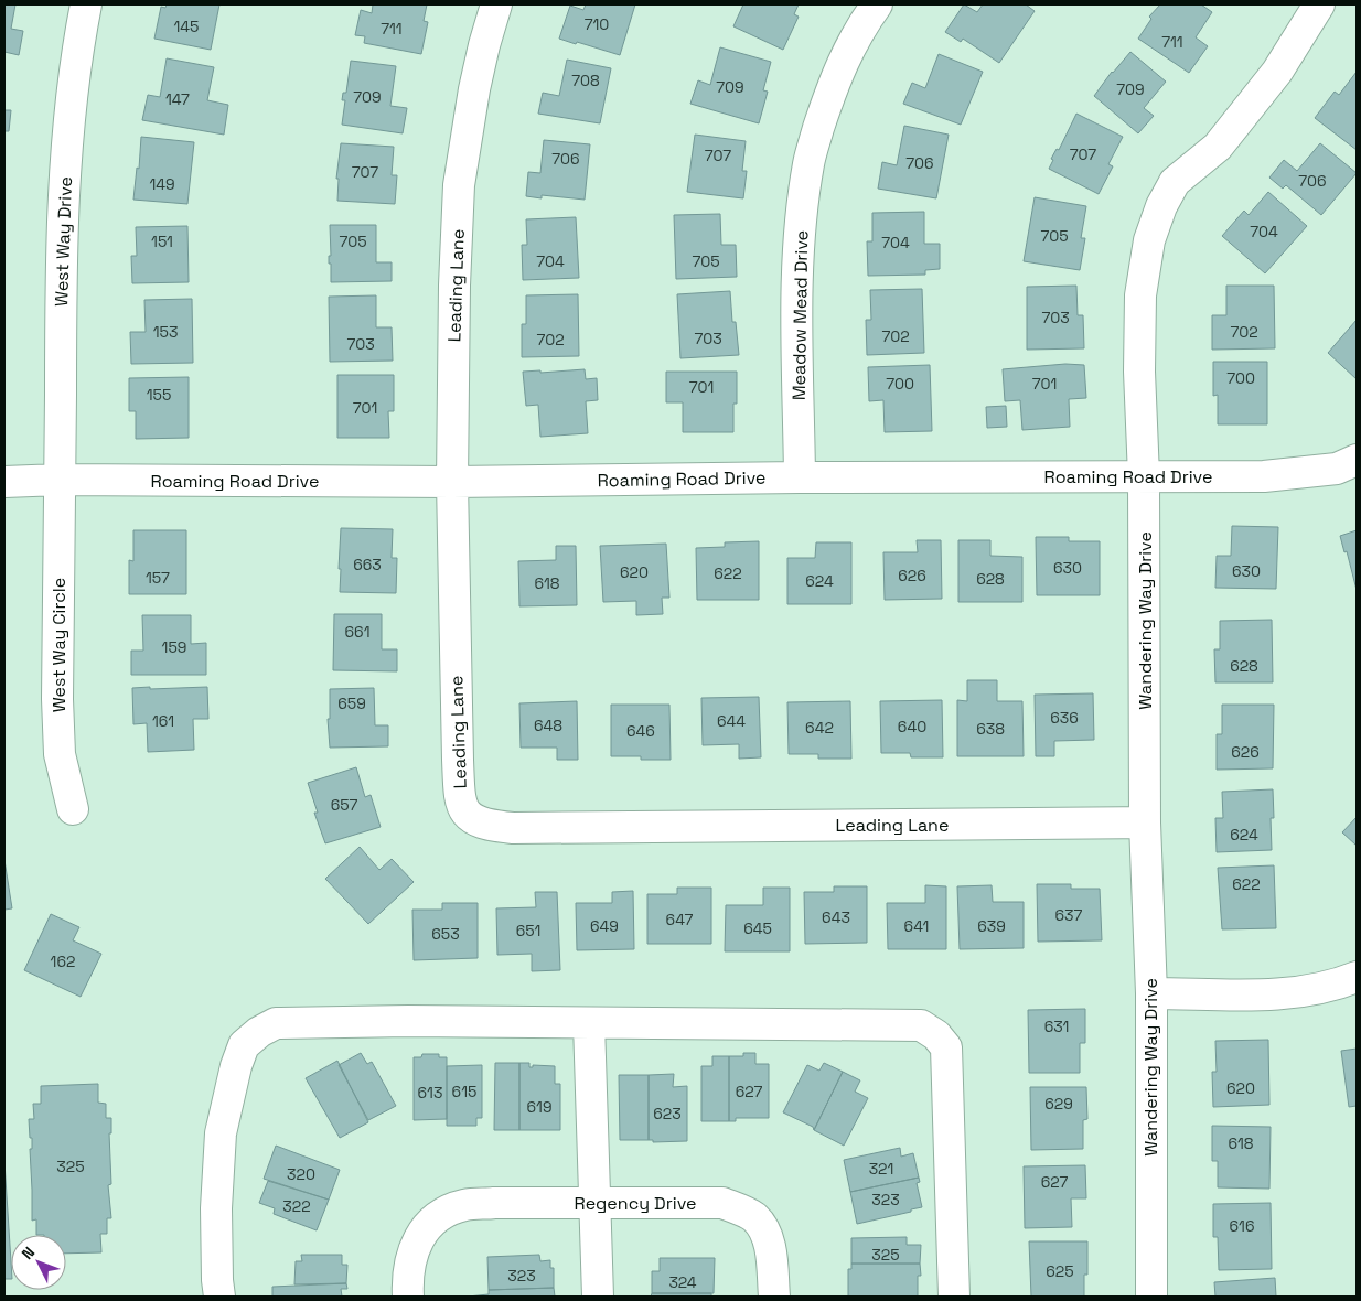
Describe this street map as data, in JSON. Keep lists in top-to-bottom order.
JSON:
{
  "streets": {
    "street": [
      "West Way Drive",
      "Leading Lane",
      "Meadow Mead Drive",
      "Roaming Road Drive",
      "Wandering Way Drive",
      "West Way Circle",
      "Regency Drive"
    ]
  },
  "crossings": [
    ["West Way Drive", "Roaming Road Drive"],
    ["West Way Drive", "West Way Circle"],
    ["Leading Lane", "Roaming Road Drive"],
    ["Leading Lane", "Wandering Way Drive"],
    ["Meadow Mead Drive", "Roaming Road Drive"],
    ["Roaming Road Drive", "Wandering Way Drive"],
    ["Roaming Road Drive", "West Way Circle"]
  ],
  "house_numbers": [
    "710",
    "145",
    "711",
    "711",
    "708",
    "709",
    "709",
    "709",
    "147",
    "707",
    "707",
    "706",
    "706",
    "707",
    "706",
    "149",
    "704",
    "705",
    "151",
    "705",
    "704",
    "704",
    "705",
    "703",
    "153",
    "702",
    "702",
    "703",
    "702",
    "703",
    "700",
    "700",
    "701",
    "701",
    "155",
    "701",
    "663",
    "630",
    "630",
    "620",
    "622",
    "626",
    "157",
    "628",
    "624",
    "618",
    "661",
    "159",
    "628",
    "659",
    "636",
    "161",
    "644",
    "648",
    "640",
    "642",
    "638",
    "646",
    "626",
    "657",
    "624",
    "622",
    "637",
    "643",
    "647",
    "649",
    "641",
    "639",
    "645",
    "651",
    "653",
    "162",
    "631",
    "620",
    "615",
    "627",
    "613",
    "629",
    "619",
    "623",
    "618",
    "325",
    "321",
    "320",
    "627",
    "323",
    "322",
    "616",
    "325",
    "625",
    "323",
    "324"
  ],
  "north": "top left"
}
